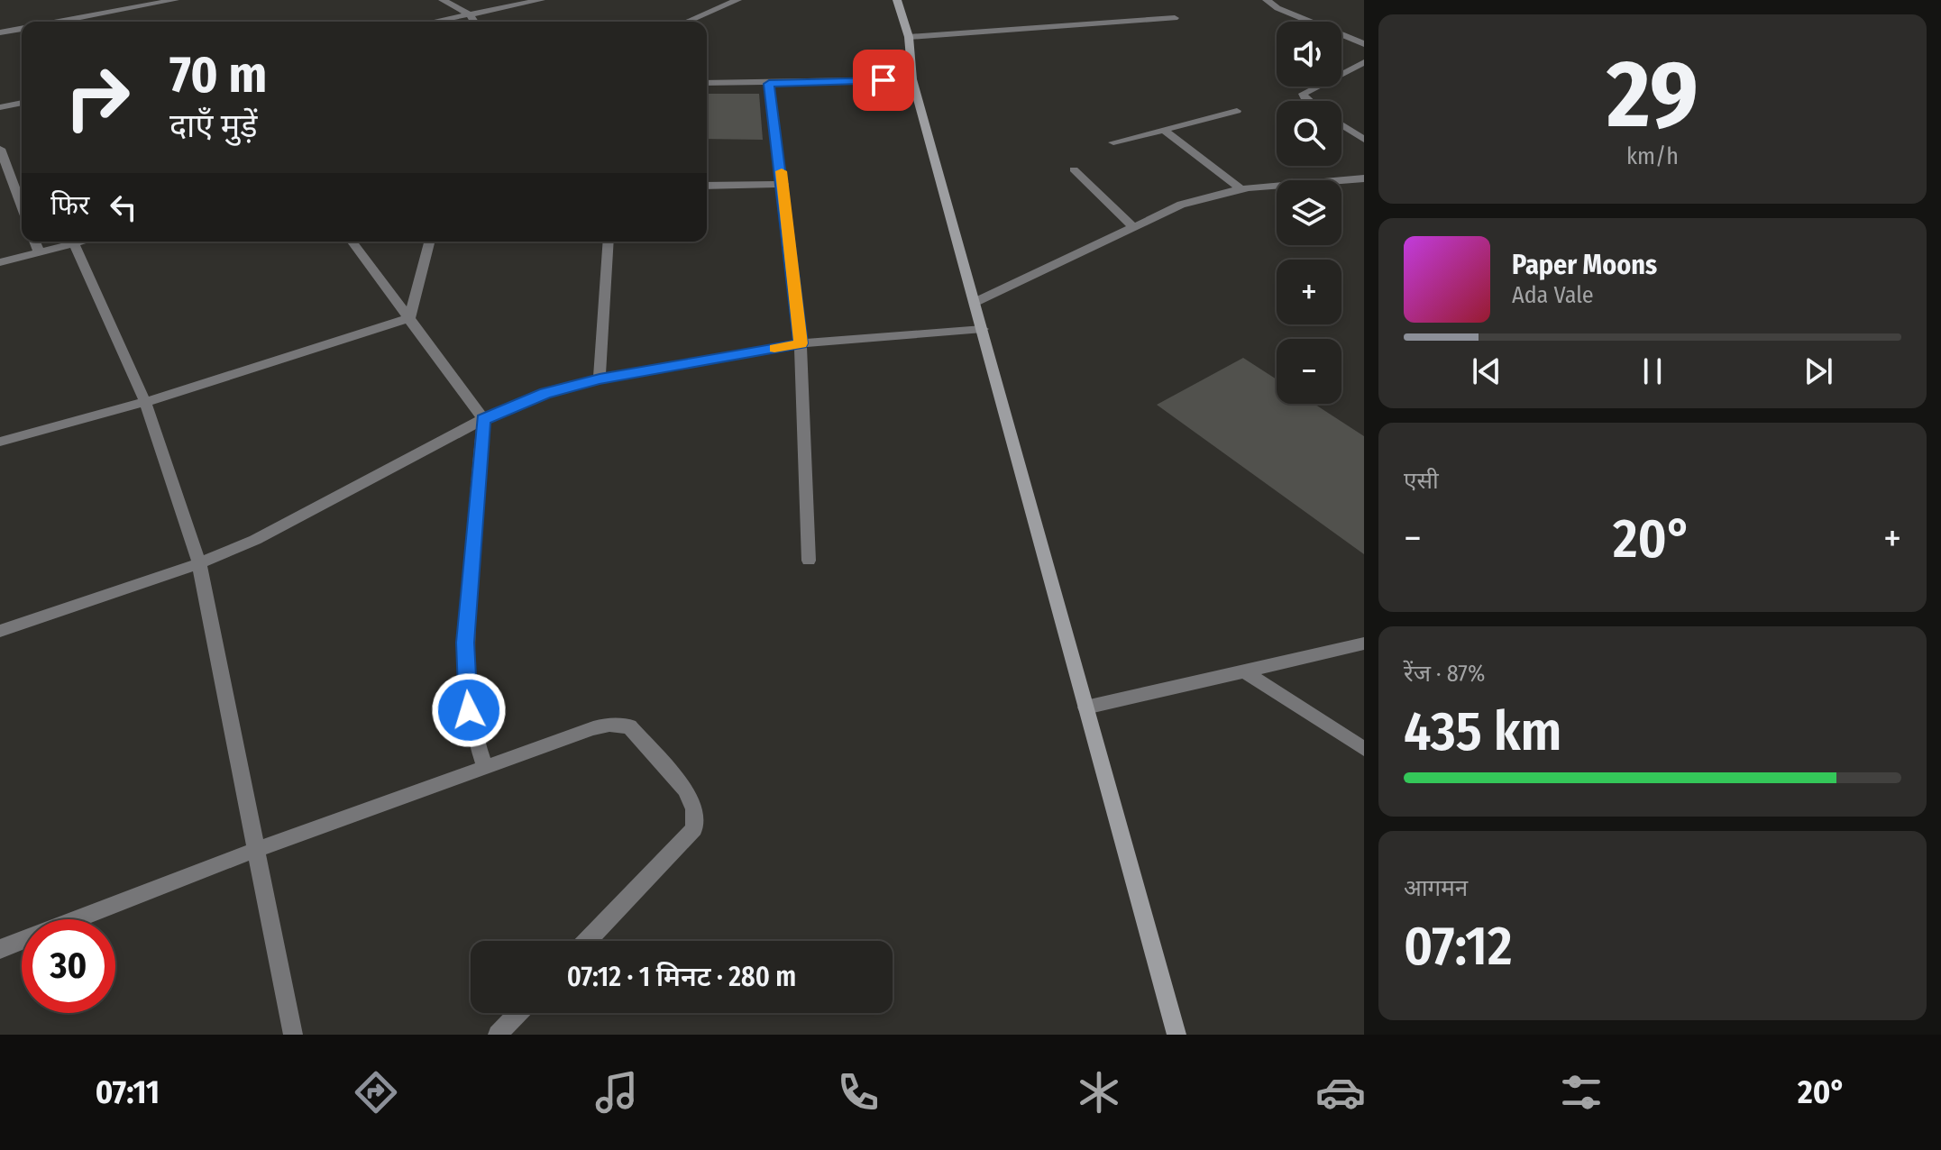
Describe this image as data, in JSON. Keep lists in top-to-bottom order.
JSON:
{
  "page": {
    "tile": [
      ["29", "km/h"],
      "एसी",
      ["रेंज · 87%", "435 km"],
      ["आगमन", "07:12"]
    ],
    "map_buttons": ["+", "−"],
    "turn": ["70 m", "दाएँ मुड़ें"],
    "then": "फिर",
    "song": ["Paper Moons", "Ada Vale"],
    "heat": ["−", "20°", "+"],
    "limit": "30",
    "trip": "07:12 · 1 मिनट · 280 m",
    "tabs": ["07:11", "20°"]
  }
}
